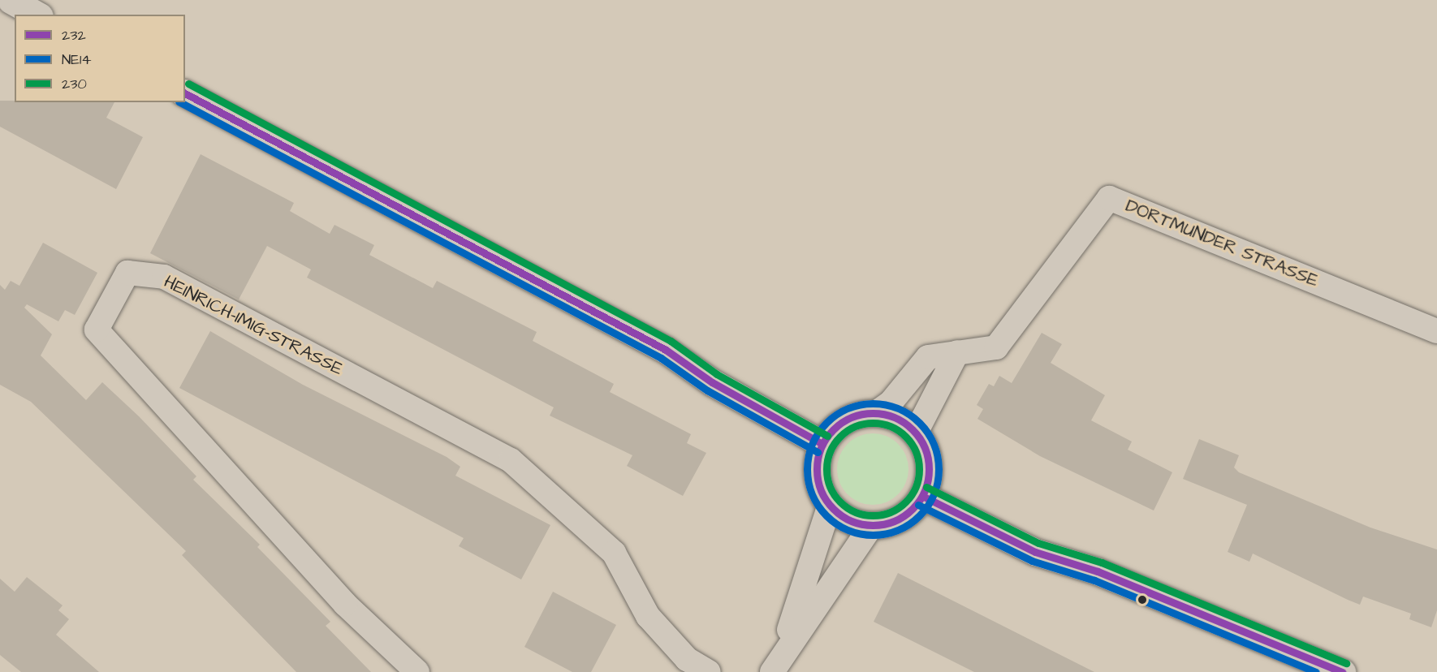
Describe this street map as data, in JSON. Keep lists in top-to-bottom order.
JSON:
{
  "streets": {
    "main road": ["DORTMUNDER STRASSE"],
    "street": ["HEINRICH-IMIG-STRASSE"]
  },
  "lines": ["transit line 230", "transit line 232", "transit line NE14"],
  "legend": ["232", "NE14", "230"]
}
